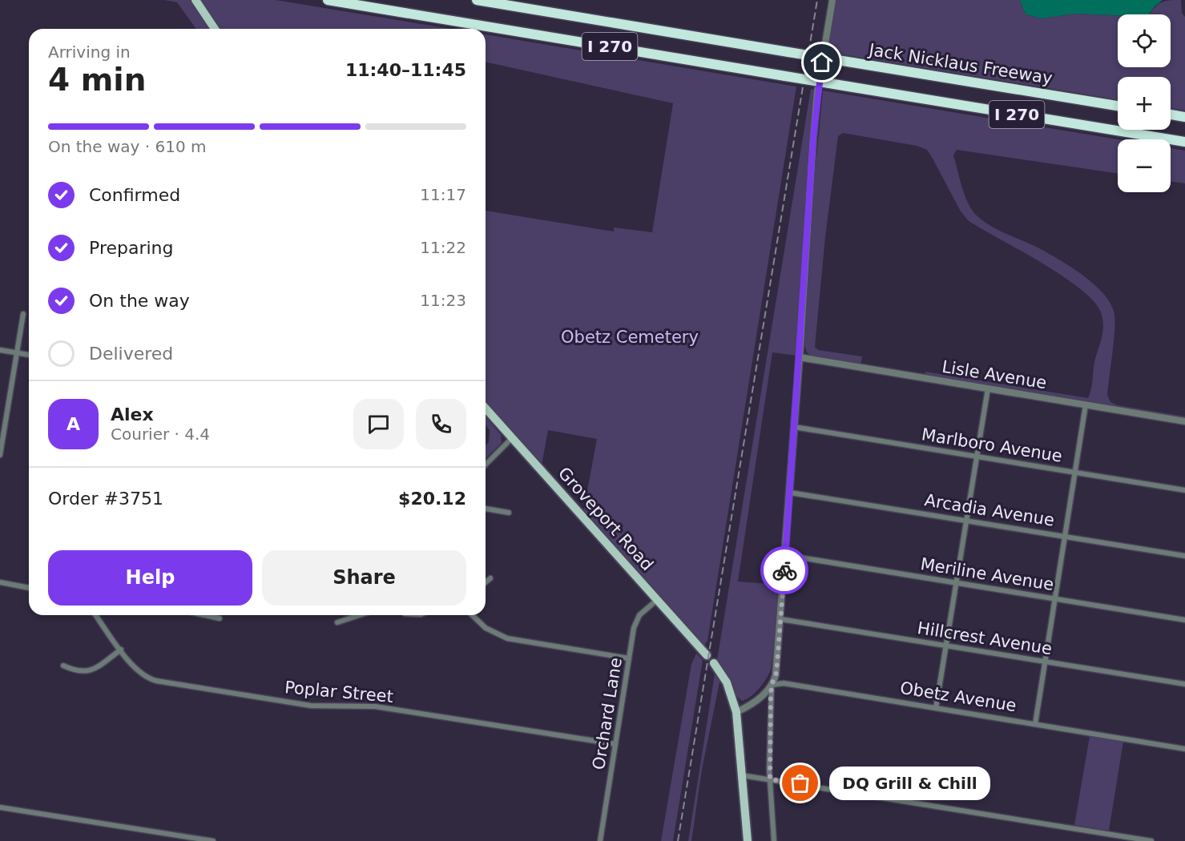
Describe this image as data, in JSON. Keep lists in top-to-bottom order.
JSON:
{
  "streets": {
    "highway": ["I 270", "Jack Nicklaus Freeway"],
    "main road": ["Groveport Road"],
    "street": [
      "Lisle Avenue",
      "Marlboro Avenue",
      "Arcadia Avenue",
      "Meriline Avenue",
      "Hillcrest Avenue",
      "Poplar Street",
      "Obetz Avenue",
      "Orchard Lane"
    ]
  },
  "crossings": [
    ["Groveport Road", "Orchard Lane"],
    ["Poplar Street", "Orchard Lane"]
  ],
  "parks": ["Obetz Cemetery"],
  "places": ["DQ Grill & Chill"],
  "page": {
    "map_buttons": ["+", "−"],
    "heading": ["4 min", "Arriving in", "11:40–11:45"],
    "panel": [
      "Alex",
      "Courier · 4.4",
      "Order #3751",
      "$20.12"
    ],
    "bar": "On the way · 610 m",
    "list": [
      ["Confirmed", "11:17"],
      ["Preparing", "11:22"],
      ["On the way", "11:23"],
      "Delivered"
    ],
    "round": "A",
    "buttons": ["Help", "Share"],
    "bubble": "DQ Grill & Chill"
  }
}
